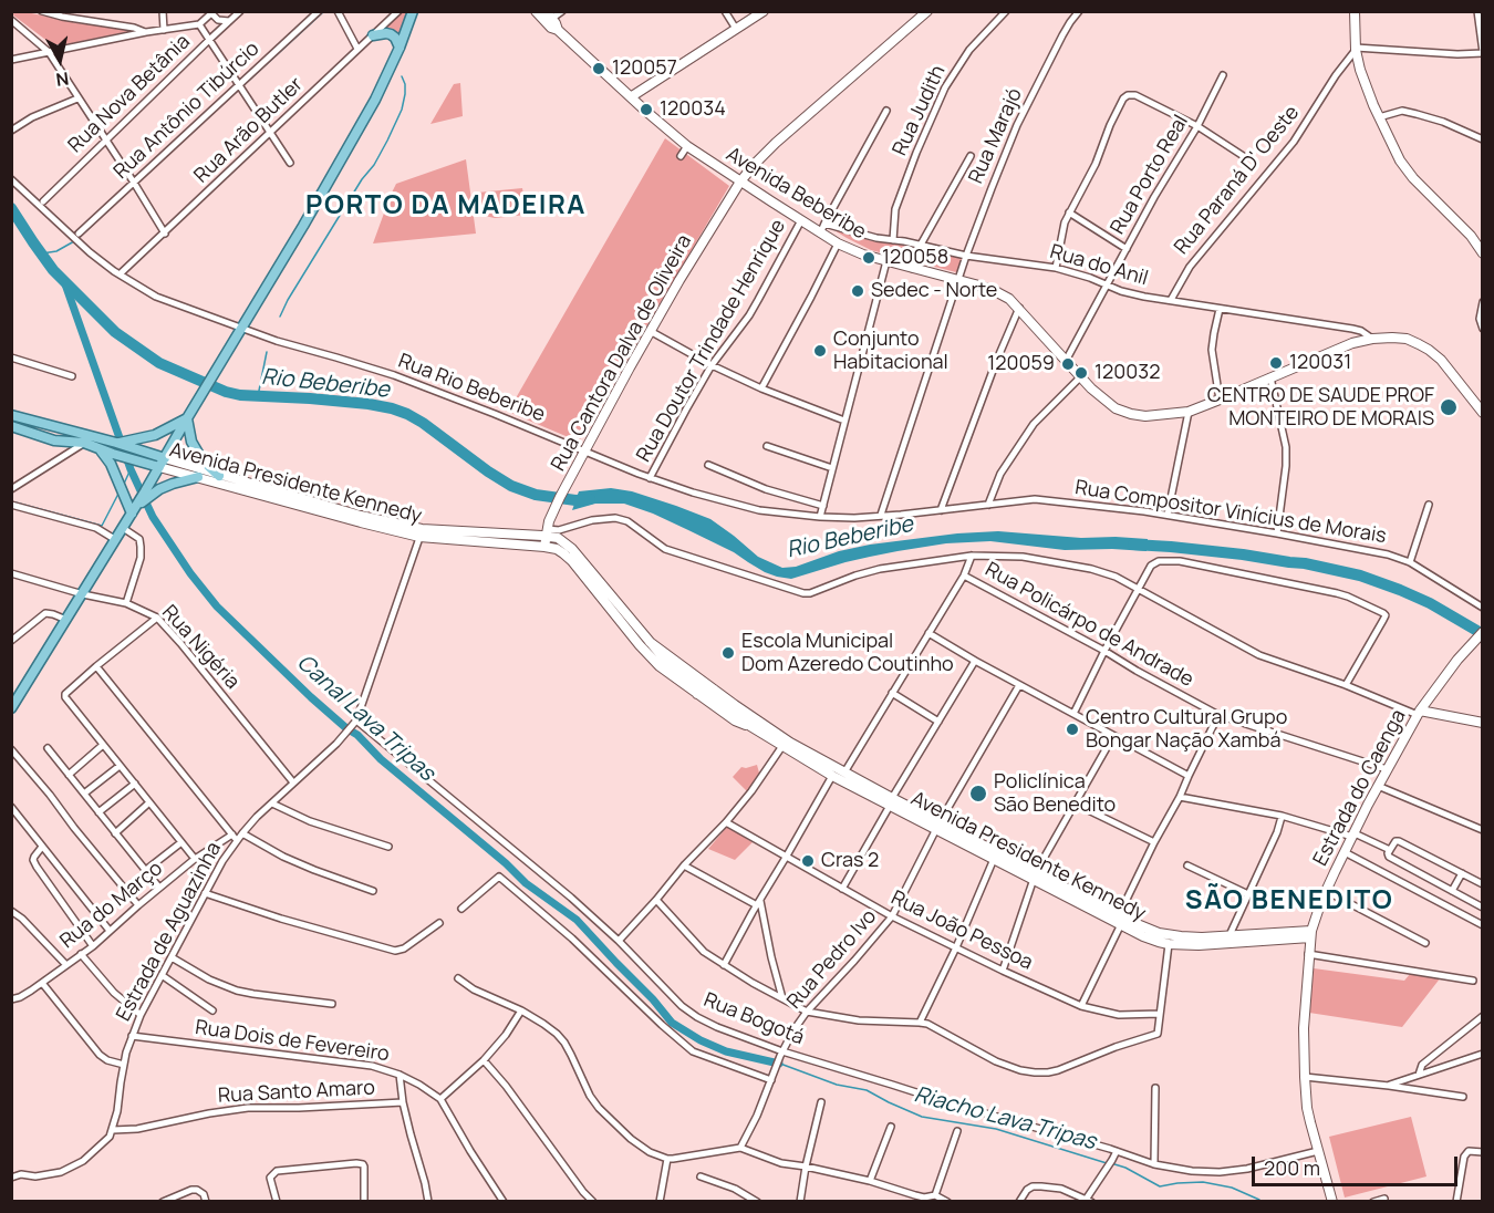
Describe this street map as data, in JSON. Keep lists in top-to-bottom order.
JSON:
{
  "streets": {
    "main road": [
      "Avenida Beberibe",
      "Rua Cantora Dalva de Oliveira",
      "Avenida Presidente Kennedy",
      "Estrada do Caenga"
    ],
    "street": [
      "Rua Nova Betânia",
      "Rua Antônio Tibúrcio",
      "Rua Judith",
      "Rua Arão Butler",
      "Rua Marajó",
      "Rua Porto Real",
      "Rua Paraná D' Oeste",
      "Rua do Anil",
      "Rua Doutor Trindade Henrique",
      "Rua Rio Beberibe",
      "Rua Compositor Vinícius de Morais",
      "Rua Policárpo de Andrade",
      "Rua Nigéria",
      "Rua do Março",
      "Rua João Pessoa",
      "Estrada de Aguazinha",
      "Rua Pedro Ivo",
      "Rua Bogotá",
      "Rua Dois de Fevereiro",
      "Rua Santo Amaro"
    ]
  },
  "crossings": [
    ["Rua Judith", "Rua do Anil"],
    ["Rua Marajó", "Avenida Beberibe"],
    ["Rua Marajó", "Rua do Anil"],
    ["Rua Marajó", "Rua Rio Beberibe"],
    ["Rua Marajó", "Rua Compositor Vinícius de Morais"],
    ["Rua Porto Real", "Avenida Beberibe"],
    ["Rua Porto Real", "Rua do Anil"],
    ["Rua Paraná D' Oeste", "Rua do Anil"],
    ["Avenida Beberibe", "Rua do Anil"],
    ["Avenida Beberibe", "Rua Doutor Trindade Henrique"],
    ["Avenida Beberibe", "Rua Cantora Dalva de Oliveira"],
    ["Rua Doutor Trindade Henrique", "Rua Rio Beberibe"],
    ["Rua Cantora Dalva de Oliveira", "Rua Rio Beberibe"],
    ["Rua Cantora Dalva de Oliveira", "Avenida Presidente Kennedy"],
    ["Rua Rio Beberibe", "Rua Compositor Vinícius de Morais"],
    ["Avenida Presidente Kennedy", "Estrada do Caenga"],
    ["Avenida Presidente Kennedy", "Estrada de Aguazinha"],
    ["Avenida Presidente Kennedy", "Rua Pedro Ivo"],
    ["Rua Policárpo de Andrade", "Estrada do Caenga"],
    ["Rua Nigéria", "Estrada de Aguazinha"],
    ["Estrada do Caenga", "Rua Bogotá"],
    ["Rua do Março", "Estrada de Aguazinha"],
    ["Rua João Pessoa", "Rua Pedro Ivo"],
    ["Estrada de Aguazinha", "Rua Bogotá"],
    ["Estrada de Aguazinha", "Rua Dois de Fevereiro"],
    ["Estrada de Aguazinha", "Rua Santo Amaro"],
    ["Rua Pedro Ivo", "Rua Bogotá"]
  ],
  "districts": ["PORTO DA MADEIRA", "SÃO BENEDITO"],
  "water": ["Rio Beberibe", "Canal Lava Tripas", "Riacho Lava Tripas"],
  "places": [
    "120057",
    "120034",
    "120058",
    "Sedec - Norte",
    "Conjunto Habitacional",
    "120031",
    "120059",
    "120032",
    "CENTRO DE SAUDE PROF MONTEIRO DE MORAIS",
    "Escola Municipal Dom Azeredo Coutinho",
    "Centro Cultural Grupo Bongar Nação Xambá",
    "Policlínica São Benedito",
    "Cras 2"
  ],
  "scale_bar": "200 m",
  "north": "bottom"
}
